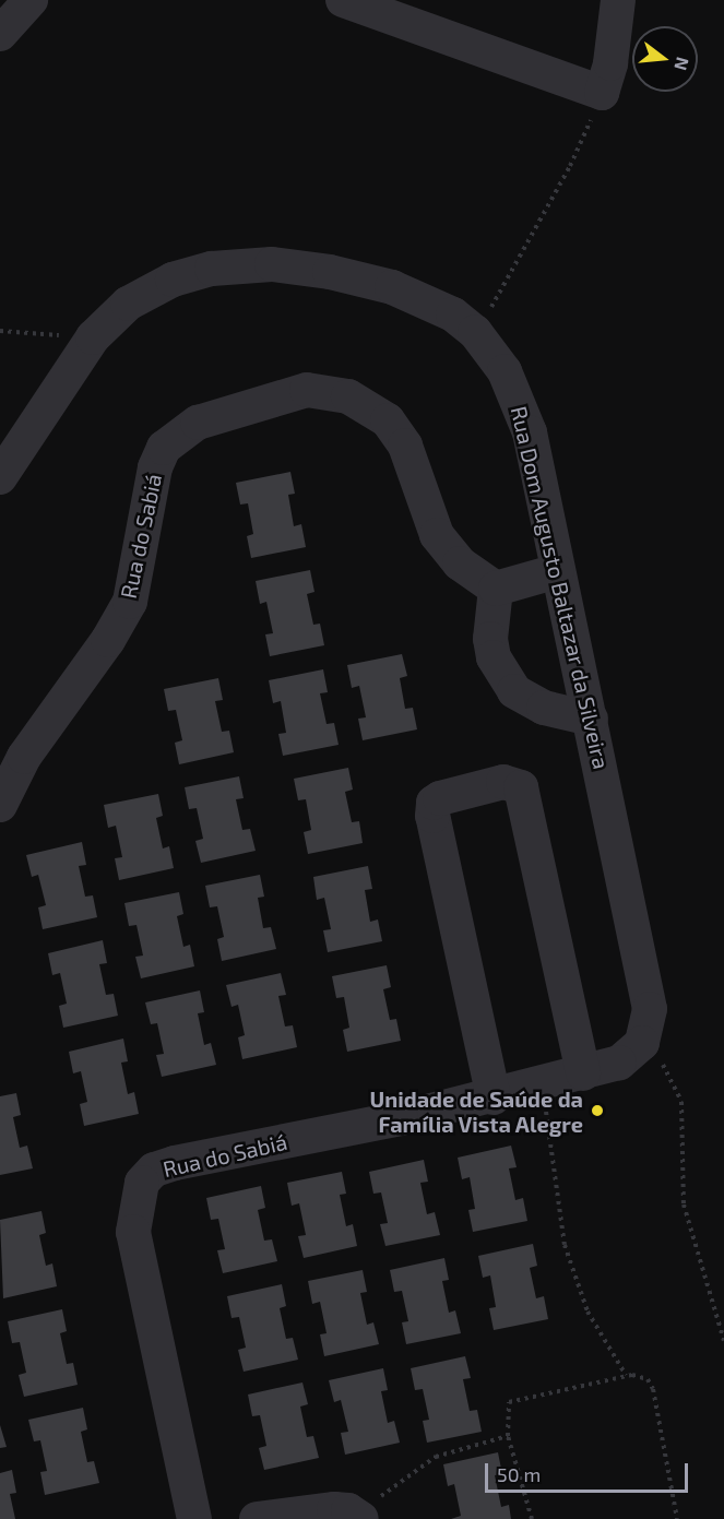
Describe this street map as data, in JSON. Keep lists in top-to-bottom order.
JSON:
{
  "streets": {
    "street": ["Rua do Sabiá", "Rua Dom Augusto Baltazar da Silveira"]
  },
  "crossings": [
    ["Rua do Sabiá", "Rua Dom Augusto Baltazar da Silveira"]
  ],
  "places": ["Unidade de Saúde da Família Vista Alegre"],
  "scale_bar": "50 m",
  "north": "right"
}
